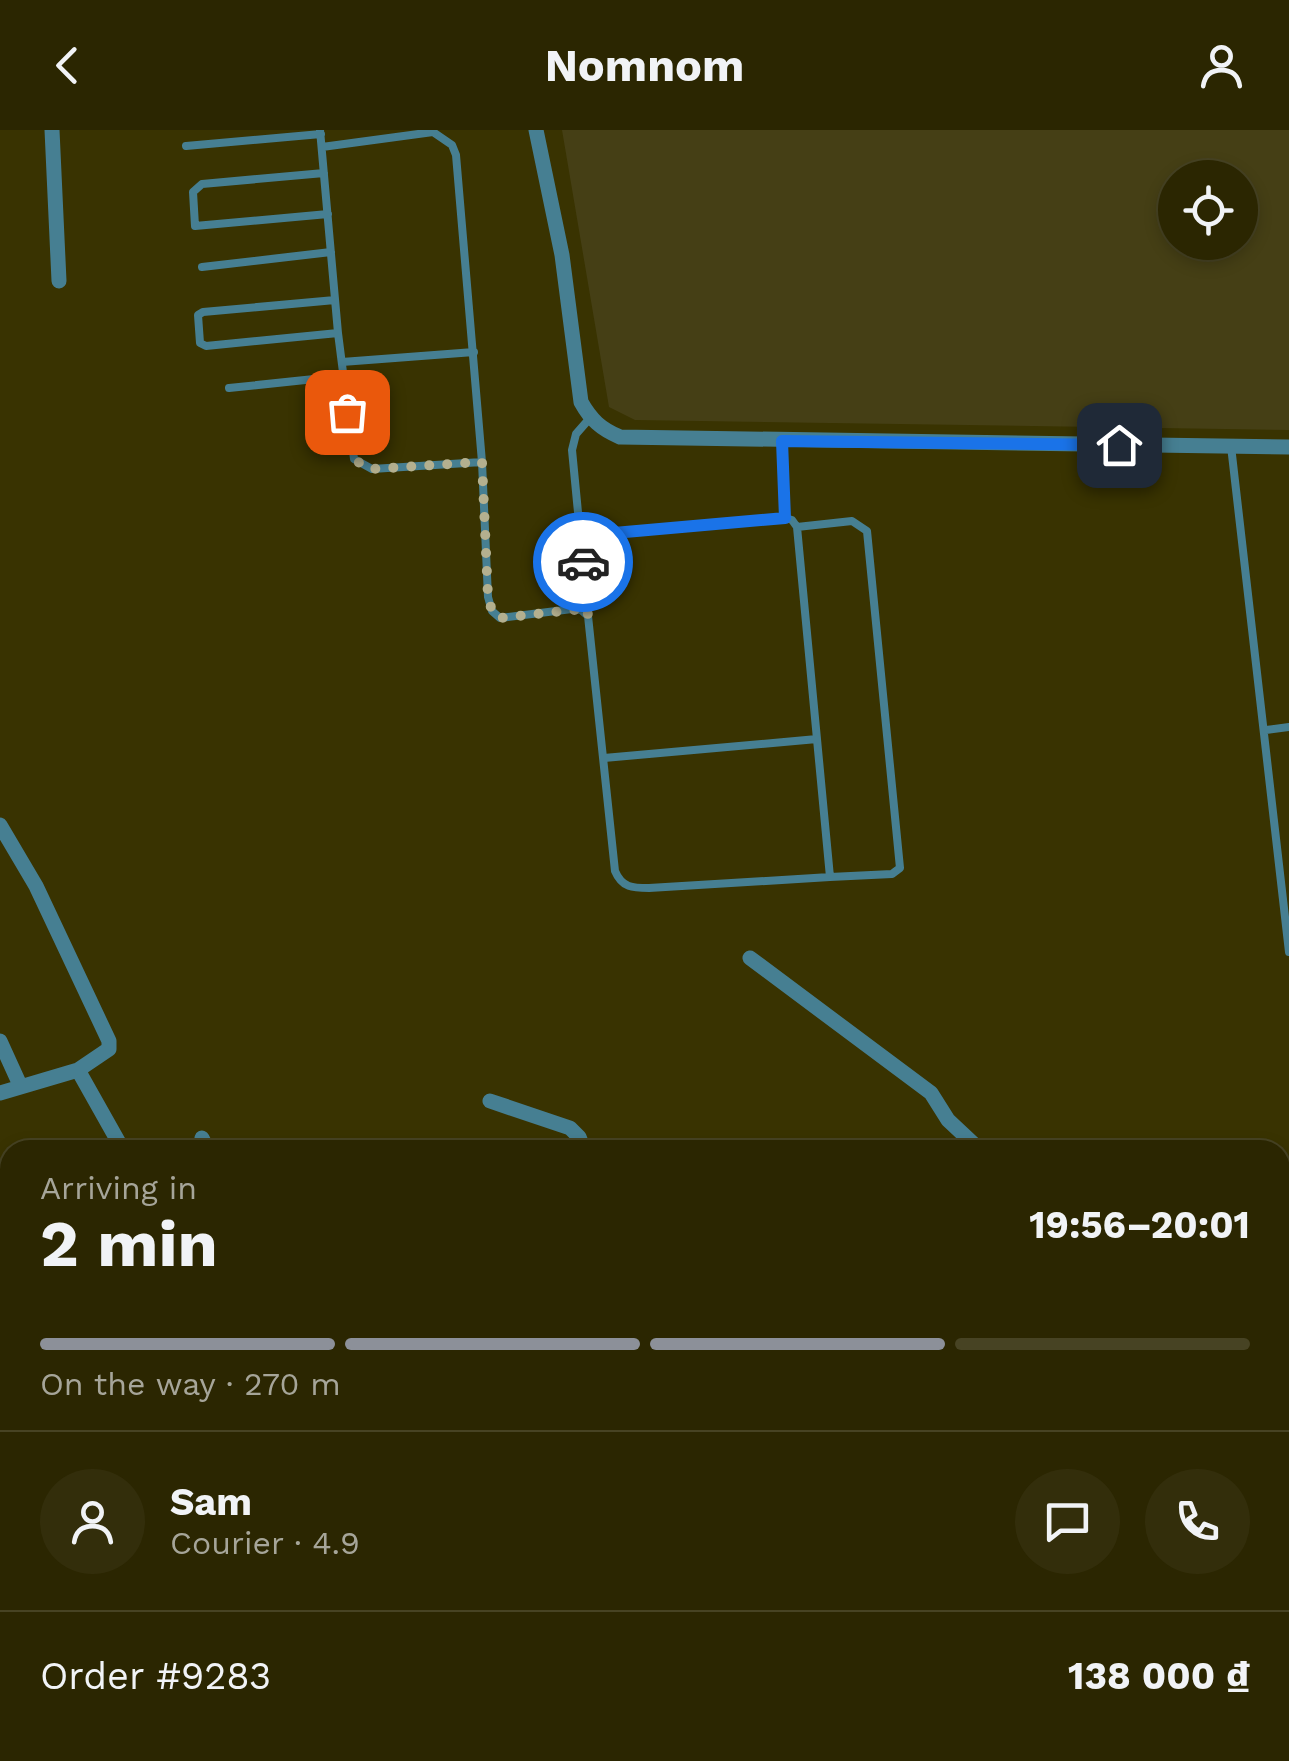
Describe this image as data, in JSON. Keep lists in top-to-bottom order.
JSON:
{
  "page": {
    "header": "Nomnom",
    "heading": ["2 min", "Arriving in", "19:56–20:01"],
    "panel": [
      "Sam",
      "Courier · 4.9",
      "Order #9283",
      "138 000 ₫"
    ],
    "bar": "On the way · 270 m"
  }
}
